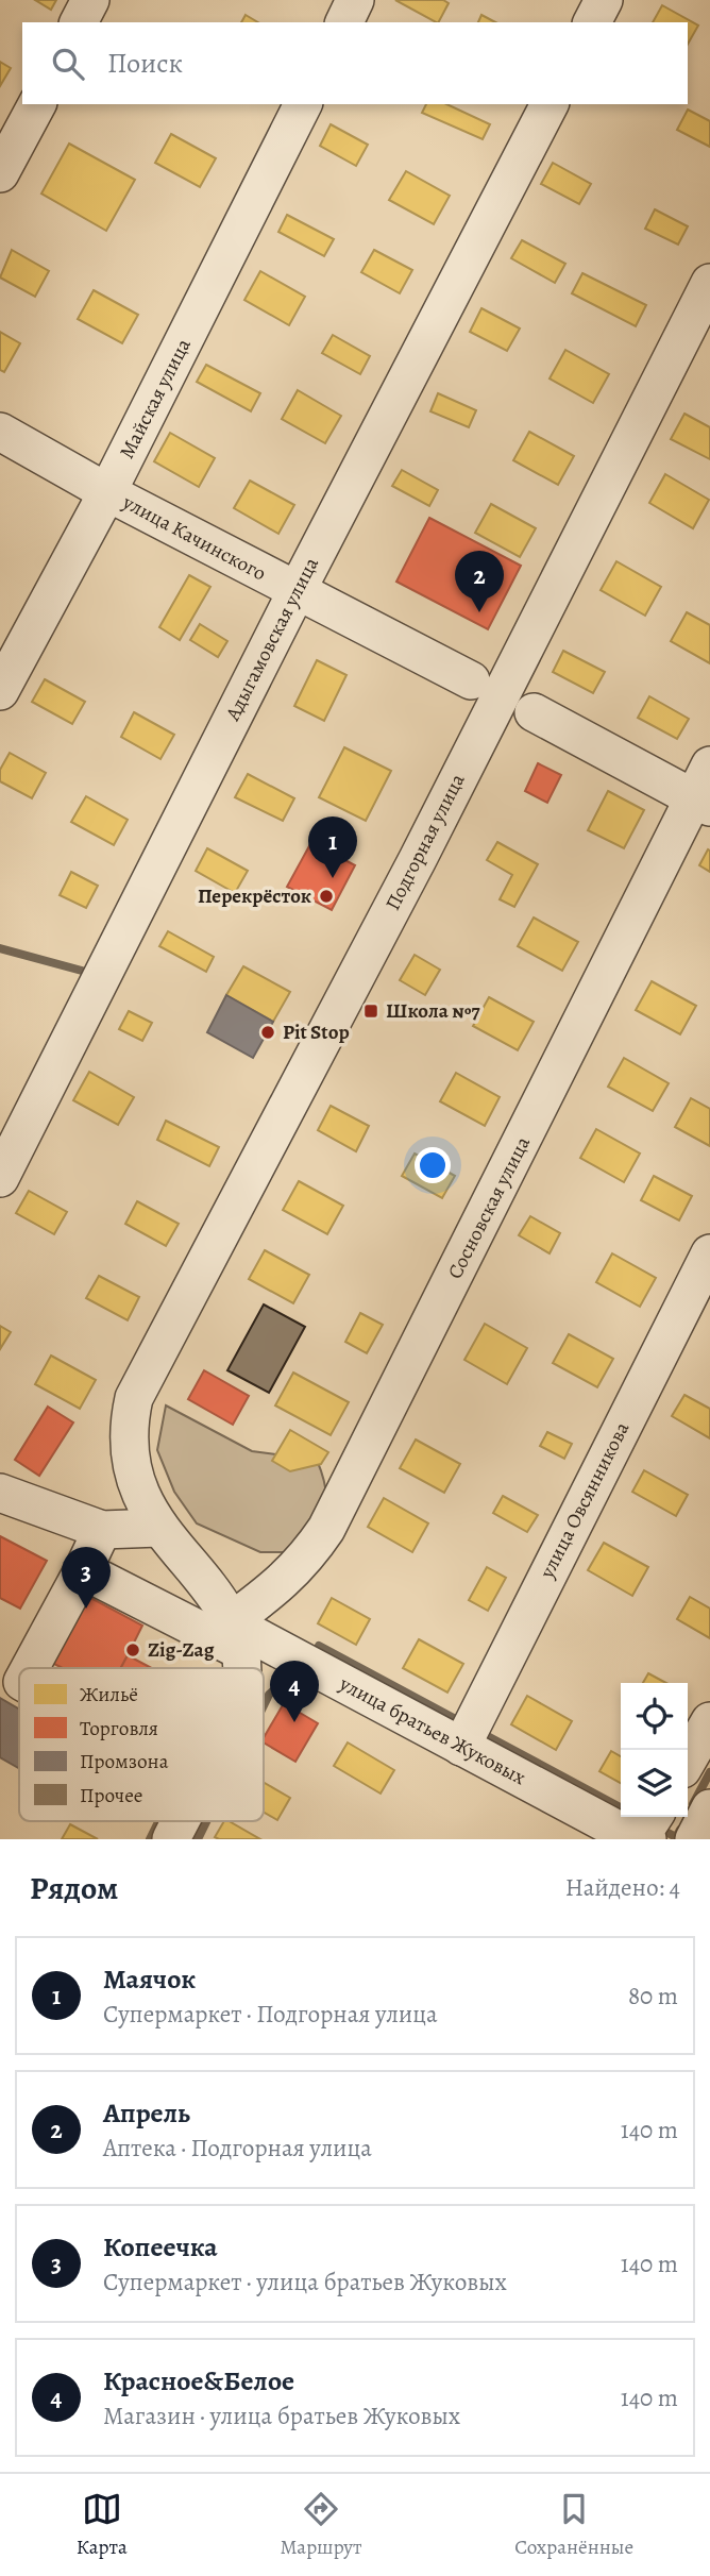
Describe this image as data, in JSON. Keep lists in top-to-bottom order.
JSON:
{
  "streets": {
    "street": [
      "Майская улица",
      "улица Качинского",
      "Адыгамовская улица",
      "Подгорная улица",
      "Сосновская улица",
      "улица Овсянникова",
      "улица братьев Жуковых"
    ]
  },
  "crossings": [
    ["Майская улица", "улица Качинского"],
    ["улица Качинского", "Адыгамовская улица"],
    ["Подгорная улица", "Сосновская улица"],
    ["Подгорная улица", "улица братьев Жуковых"],
    ["Сосновская улица", "улица братьев Жуковых"],
    ["улица Овсянникова", "улица братьев Жуковых"]
  ],
  "places": {
    "other": ["Перекрёсток", "Pit Stop", "Zig-Zag"],
    "transit": ["Школа №7"]
  },
  "legend": [
    "Жильё",
    "Торговля",
    "Промзона",
    "Прочее"
  ],
  "page": {
    "search": "Поиск",
    "pins": [
      "2",
      "1",
      "3",
      "4"
    ],
    "heading": ["Рядом", "Найдено: 4"],
    "list": [
      {
        "mark": "1",
        "name": "Маячок",
        "note": "Супермаркет · Подгорная улица",
        "value": "80 m"
      },
      {
        "mark": "2",
        "name": "Апрель",
        "note": "Аптека · Подгорная улица",
        "value": "140 m"
      },
      {
        "mark": "3",
        "name": "Копеечка",
        "note": "Супермаркет · улица братьев Жуковых",
        "value": "140 m"
      },
      {
        "mark": "4",
        "name": "Красное&Белое",
        "note": "Магазин · улица братьев Жуковых",
        "value": "140 m"
      }
    ],
    "nav": ["Карта", "Маршрут", "Сохранённые"]
  }
}
